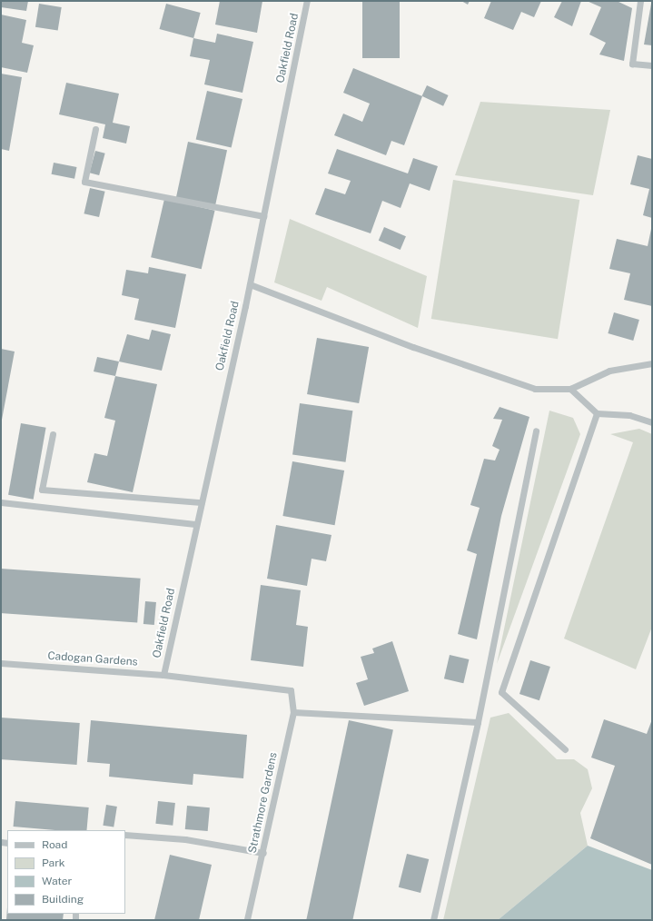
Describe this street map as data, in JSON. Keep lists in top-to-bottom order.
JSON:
{
  "streets": {
    "street": ["Oakfield Road", "Cadogan Gardens", "Strathmore Gardens"]
  },
  "crossings": [
    ["Oakfield Road", "Cadogan Gardens"],
    ["Cadogan Gardens", "Strathmore Gardens"]
  ],
  "legend": [
    "Road",
    "Park",
    "Water",
    "Building"
  ]
}
